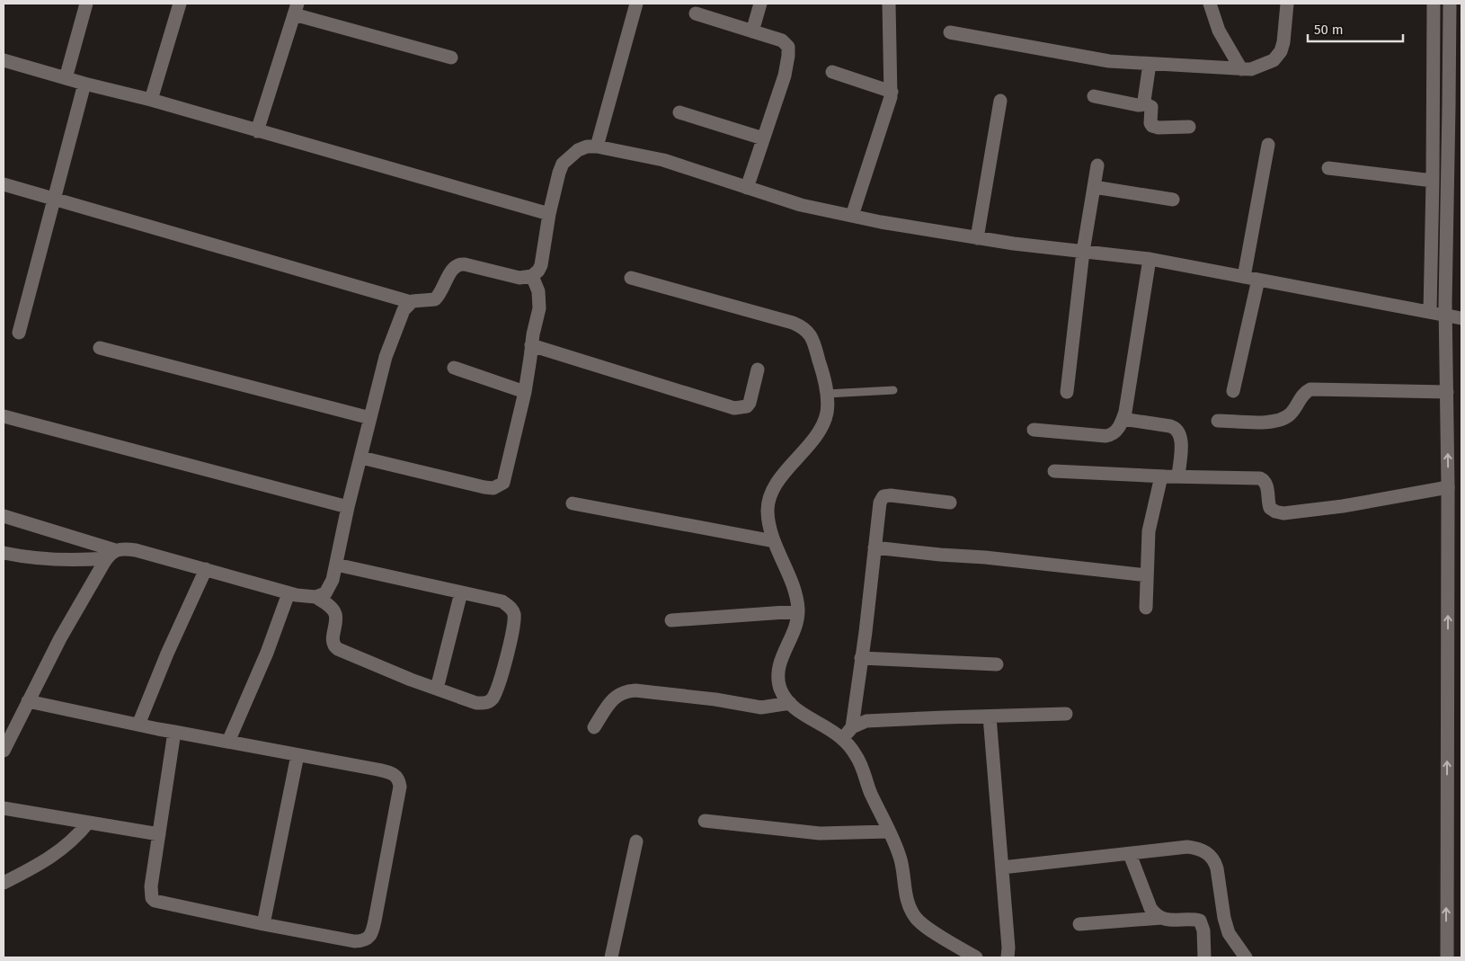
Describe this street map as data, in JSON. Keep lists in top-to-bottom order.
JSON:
{
  "scale_bar": "50 m"
}
